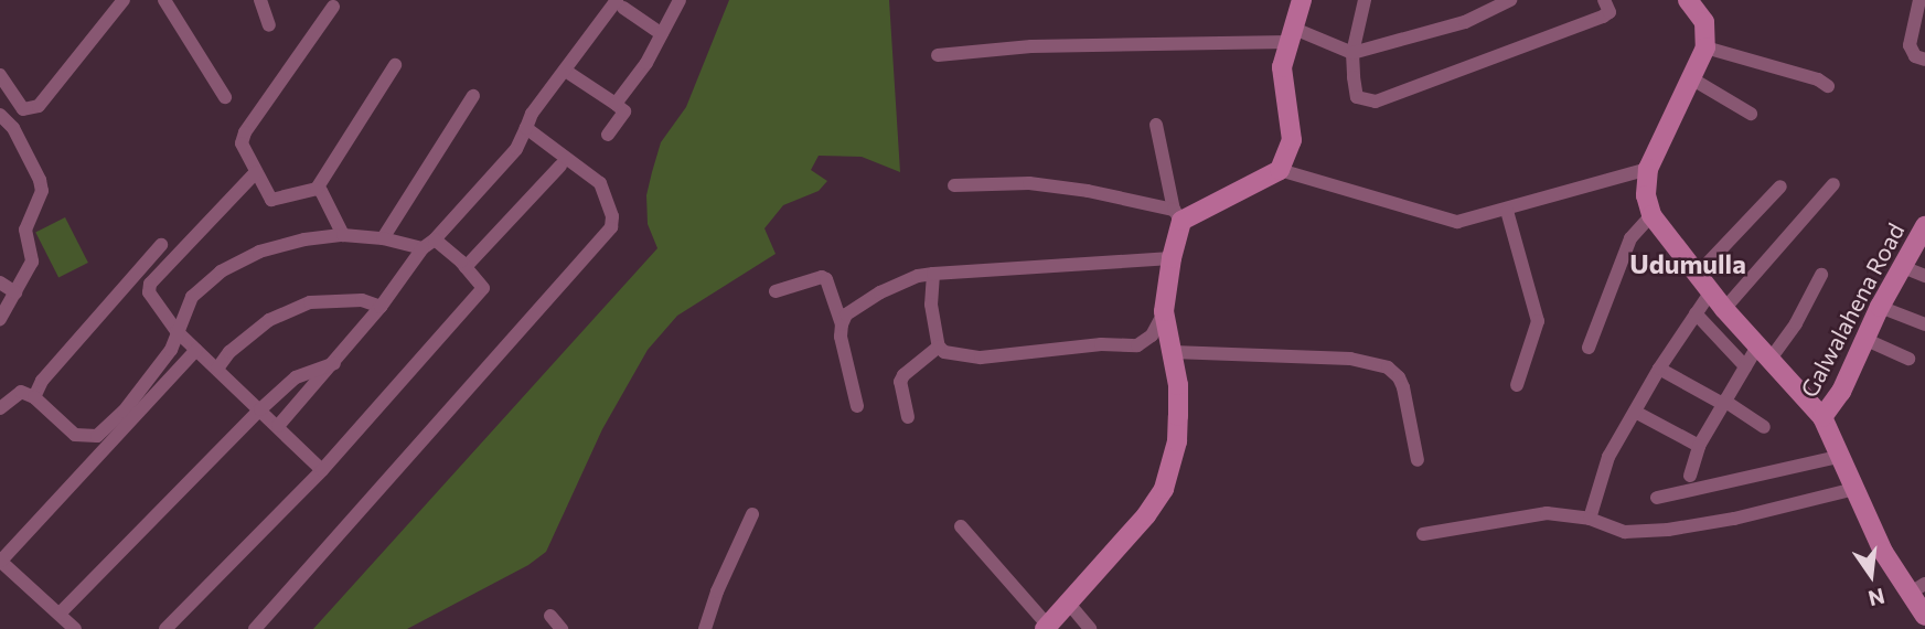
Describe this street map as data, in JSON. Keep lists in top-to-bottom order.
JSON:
{
  "streets": {
    "street": ["Galwalahena Road"]
  },
  "districts": ["Udumulla"],
  "north": "bottom"
}
